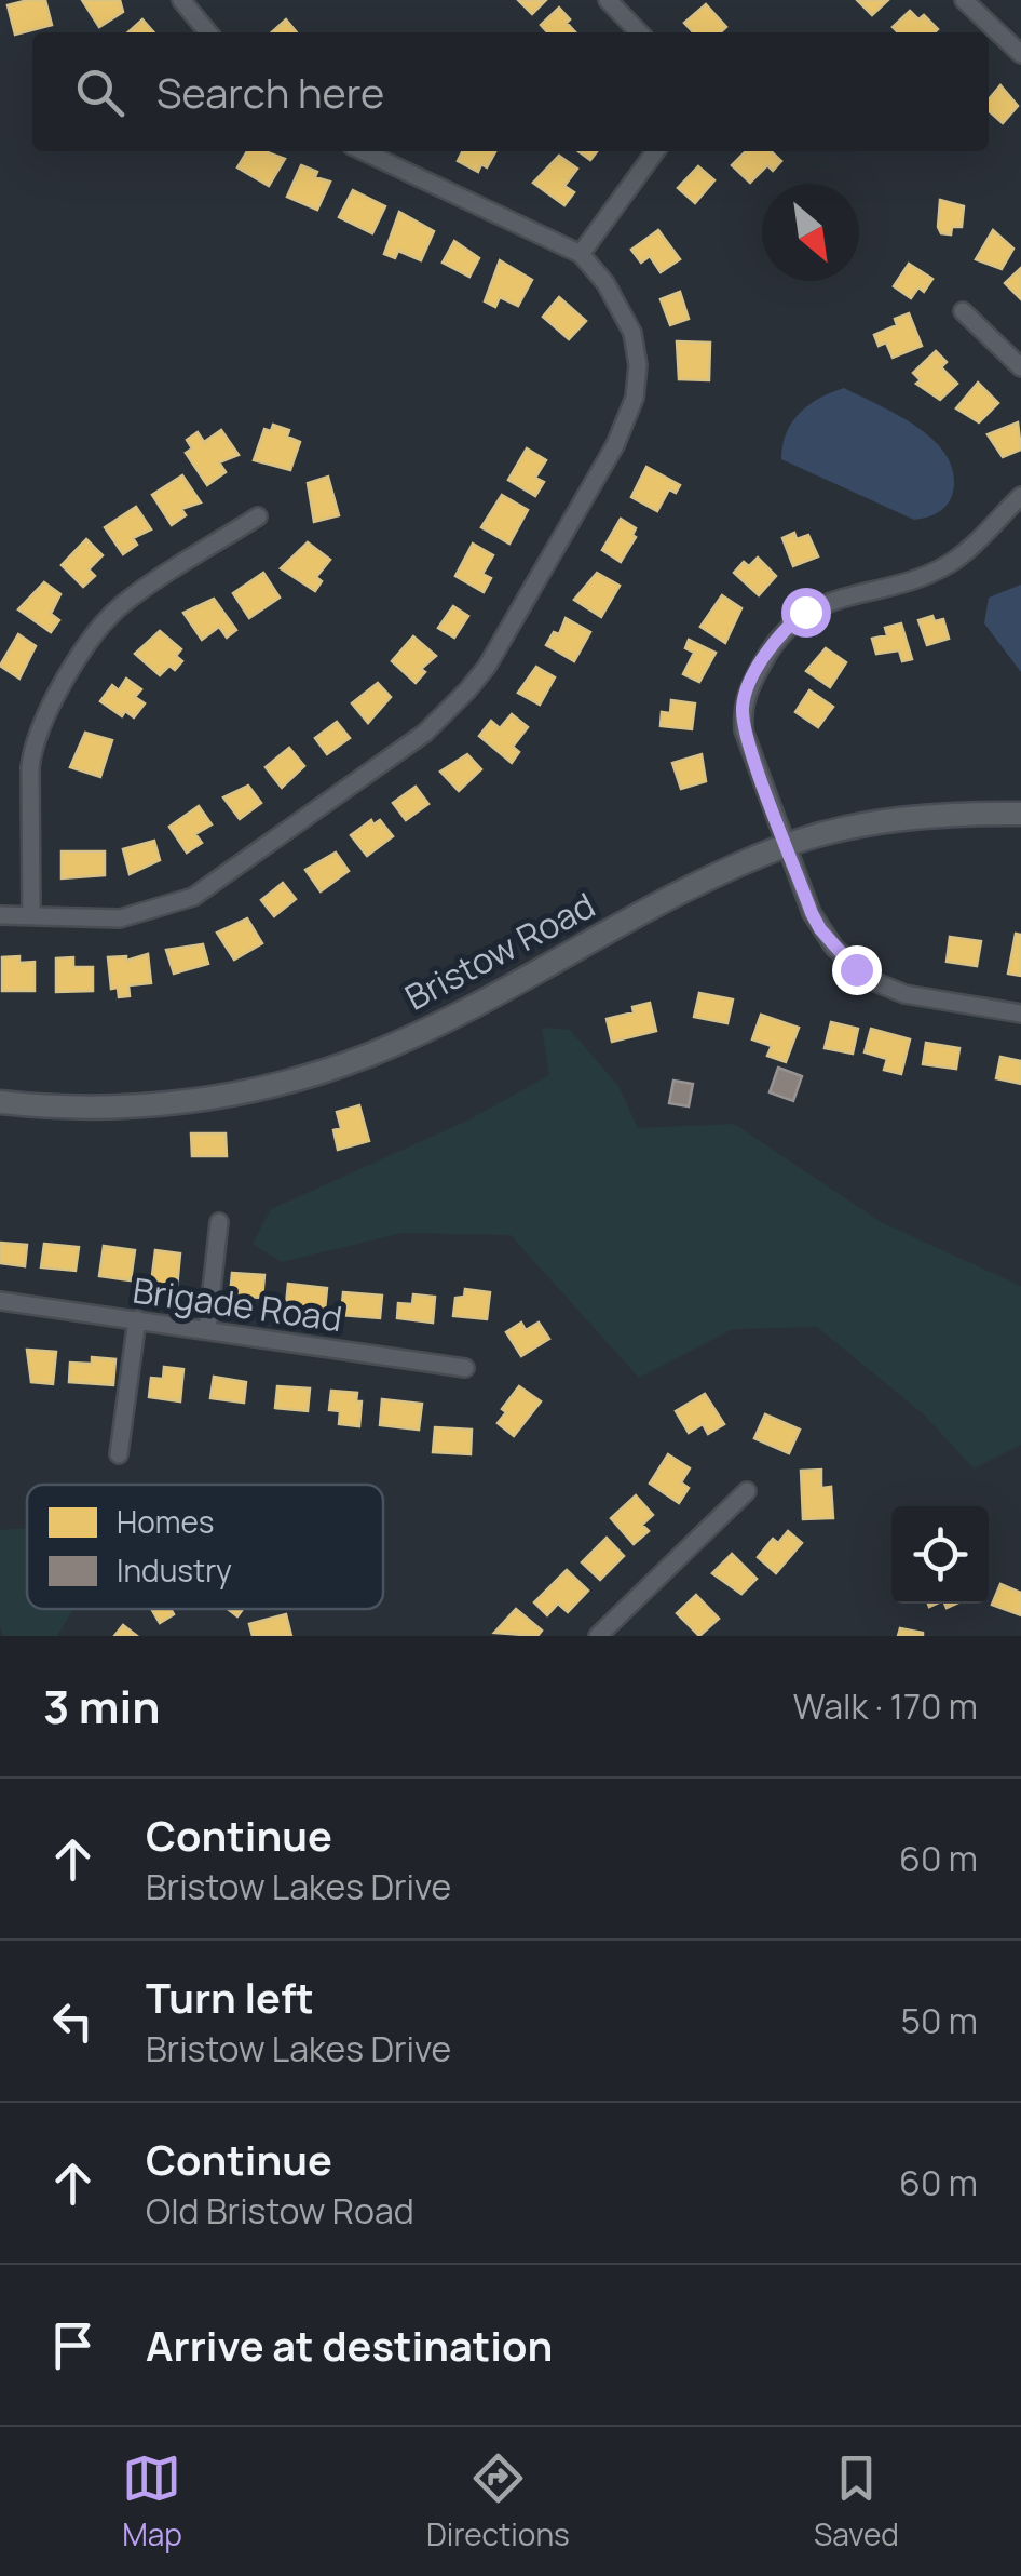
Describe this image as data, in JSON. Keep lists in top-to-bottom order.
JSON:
{
  "streets": {
    "main road": ["Bristow Road"],
    "street": ["Brigade Road"]
  },
  "legend": ["Homes", "Industry"],
  "north": "bottom right",
  "page": {
    "search": "Search here",
    "heading": ["3 min", "Walk · 170 m"],
    "list": [
      ["Continue", "Bristow Lakes Drive", "60 m"],
      ["Turn left", "Bristow Lakes Drive", "50 m"],
      ["Continue", "Old Bristow Road", "60 m"],
      "Arrive at destination"
    ],
    "nav": ["Map", "Directions", "Saved"]
  }
}
